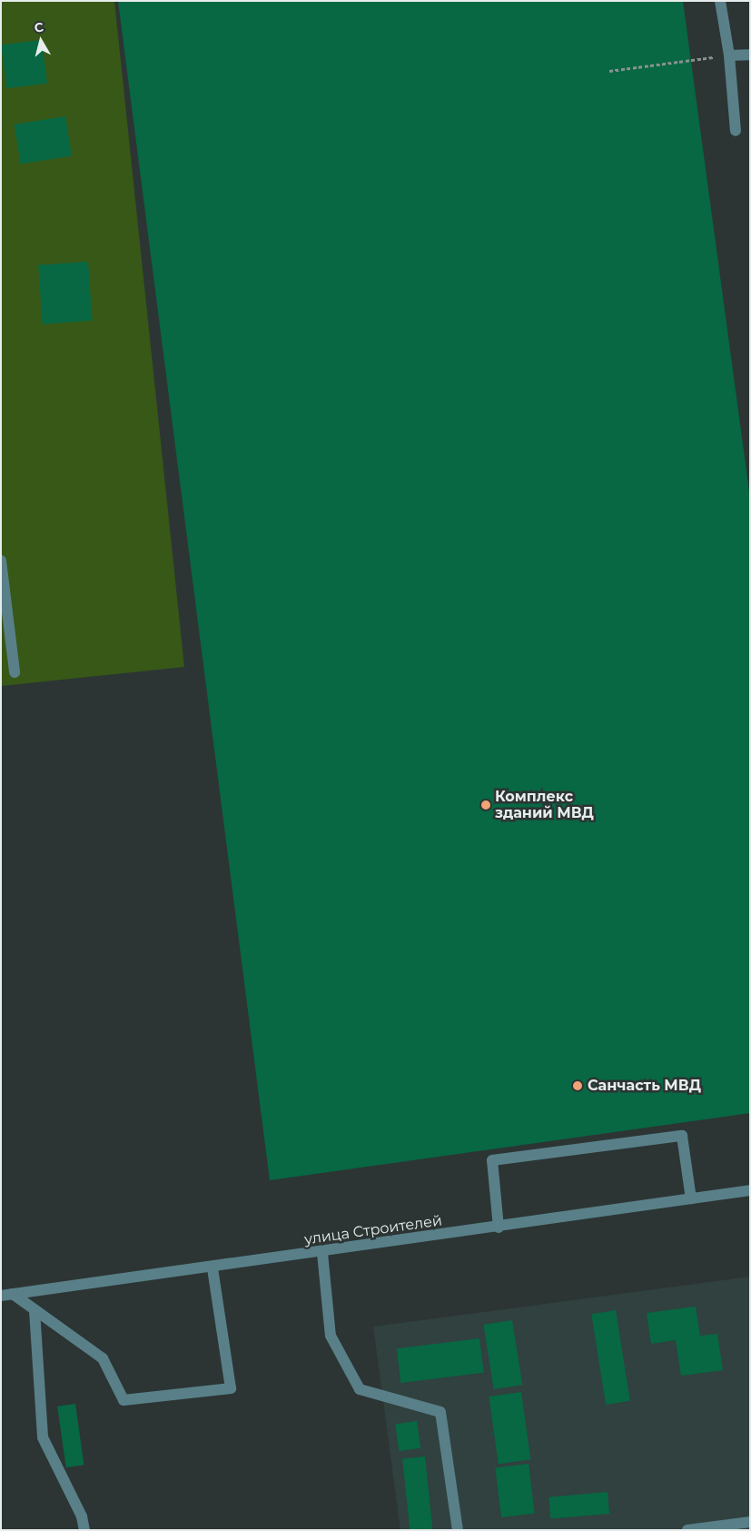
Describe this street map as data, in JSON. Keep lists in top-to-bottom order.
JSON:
{
  "streets": {
    "street": ["улица Строителей"]
  },
  "places": ["Комплекс зданий МВД", "Санчасть МВД"],
  "north": "top"
}
